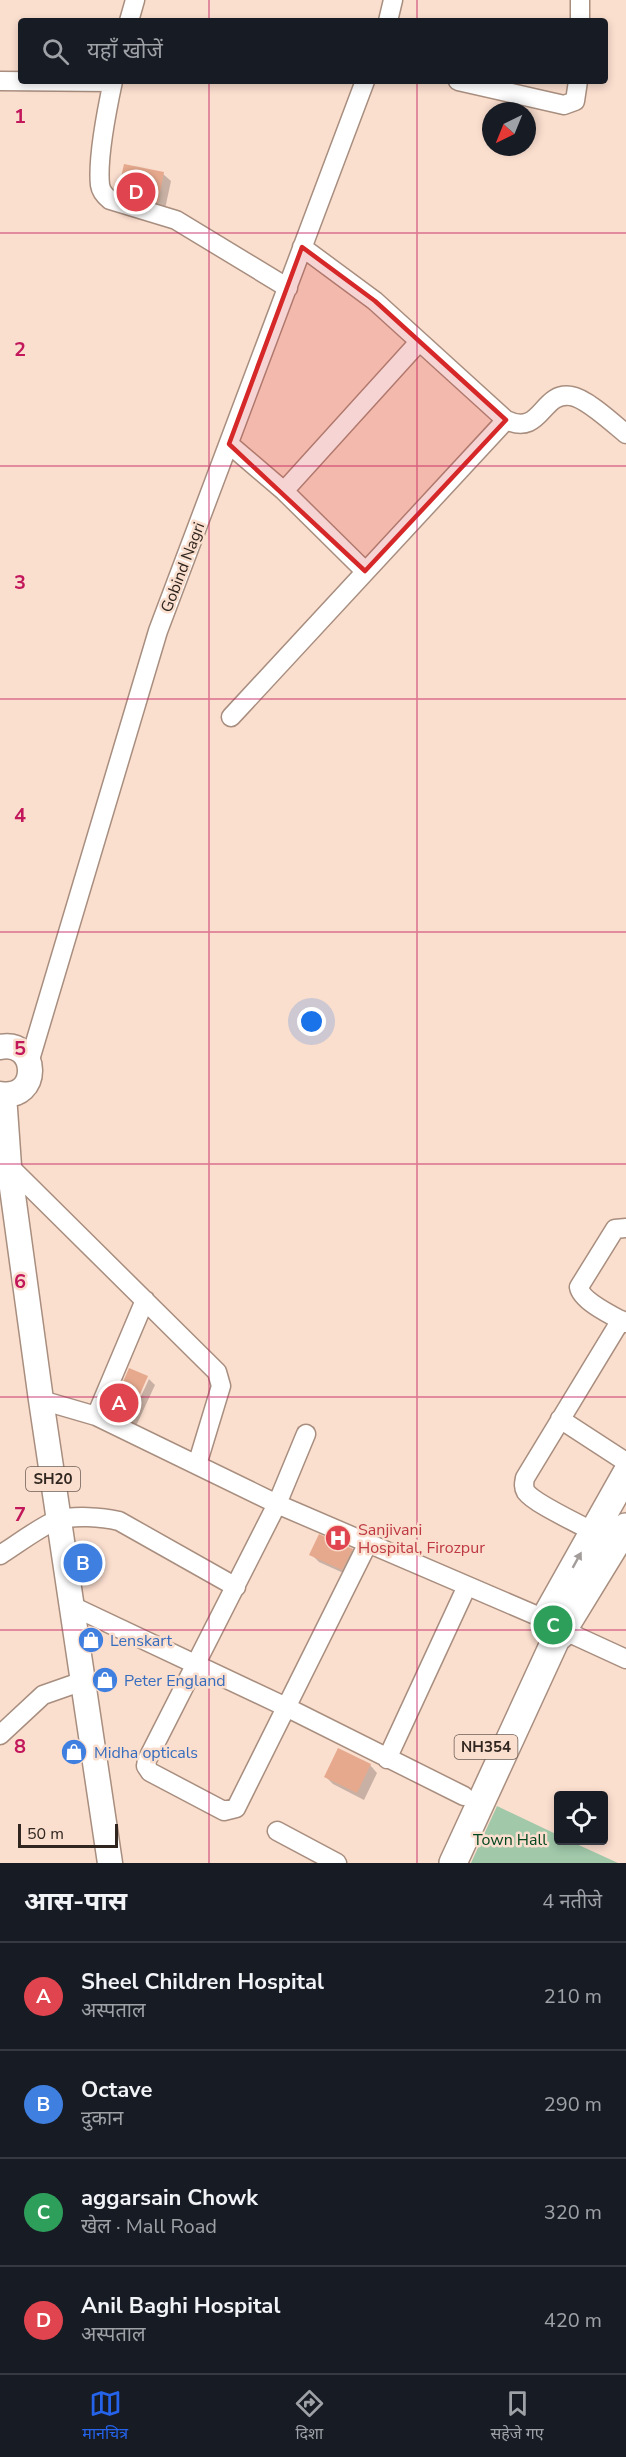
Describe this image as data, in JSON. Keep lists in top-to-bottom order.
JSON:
{
  "streets": {
    "highway": ["NH354"],
    "main road": ["SH20"],
    "street": ["Gobind Nagri"]
  },
  "crossings": [
    ["Gobind Nagri", "SH20"]
  ],
  "parks": ["Town Hall"],
  "places": {
    "hospital": ["Sanjivani Hospital, Firozpur"],
    "shop": ["Lenskart", "Peter England", "Midha opticals"]
  },
  "scale_bar": "50 m",
  "north": "bottom left",
  "page": {
    "search": "यहाँ खोजें",
    "pins": [
      "D",
      "A",
      "B",
      "C"
    ],
    "scale": "50 m",
    "heading": ["आस-पास", "4 नतीजे"],
    "list": [
      {
        "mark": "A",
        "name": "Sheel Children Hospital",
        "note": "अस्पताल",
        "value": "210 m"
      },
      {
        "mark": "B",
        "name": "Octave",
        "note": "दुकान",
        "value": "290 m"
      },
      {
        "mark": "C",
        "name": "aggarsain Chowk",
        "note": "खेल · Mall Road",
        "value": "320 m"
      },
      {
        "mark": "D",
        "name": "Anil Baghi Hospital",
        "note": "अस्पताल",
        "value": "420 m"
      }
    ],
    "nav": ["मानचित्र", "दिशा", "सहेजे गए"]
  },
  "grid": {
    "rows": [
      "1",
      "2",
      "3",
      "4",
      "5",
      "6",
      "7",
      "8"
    ]
  }
}
